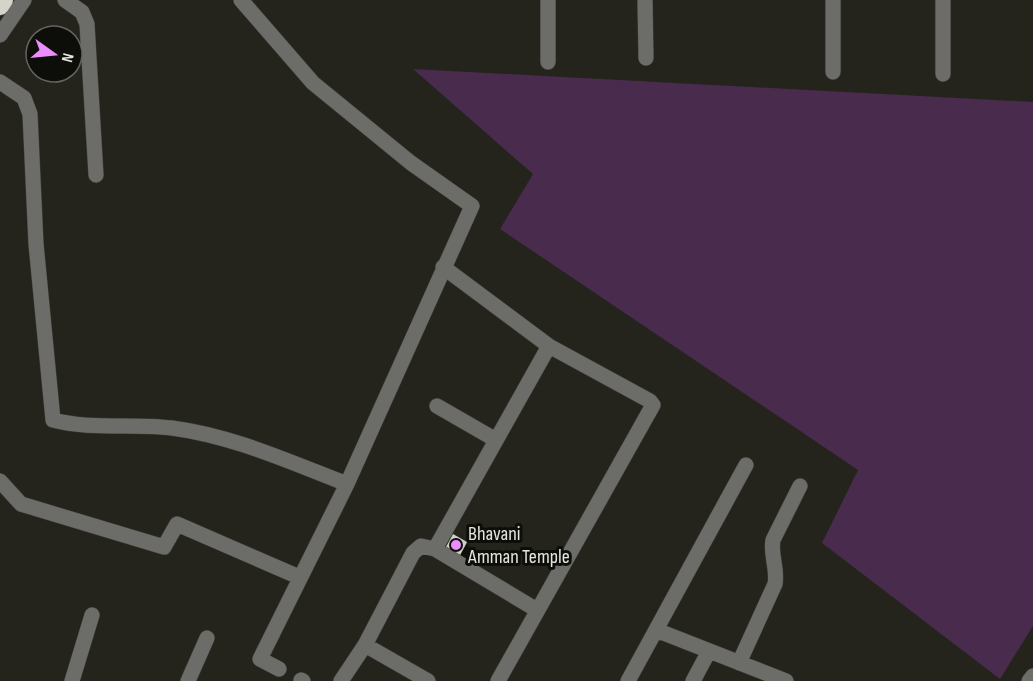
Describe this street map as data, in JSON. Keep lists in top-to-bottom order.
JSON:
{
  "places": ["Bhavani Amman Temple"],
  "north": "right"
}
